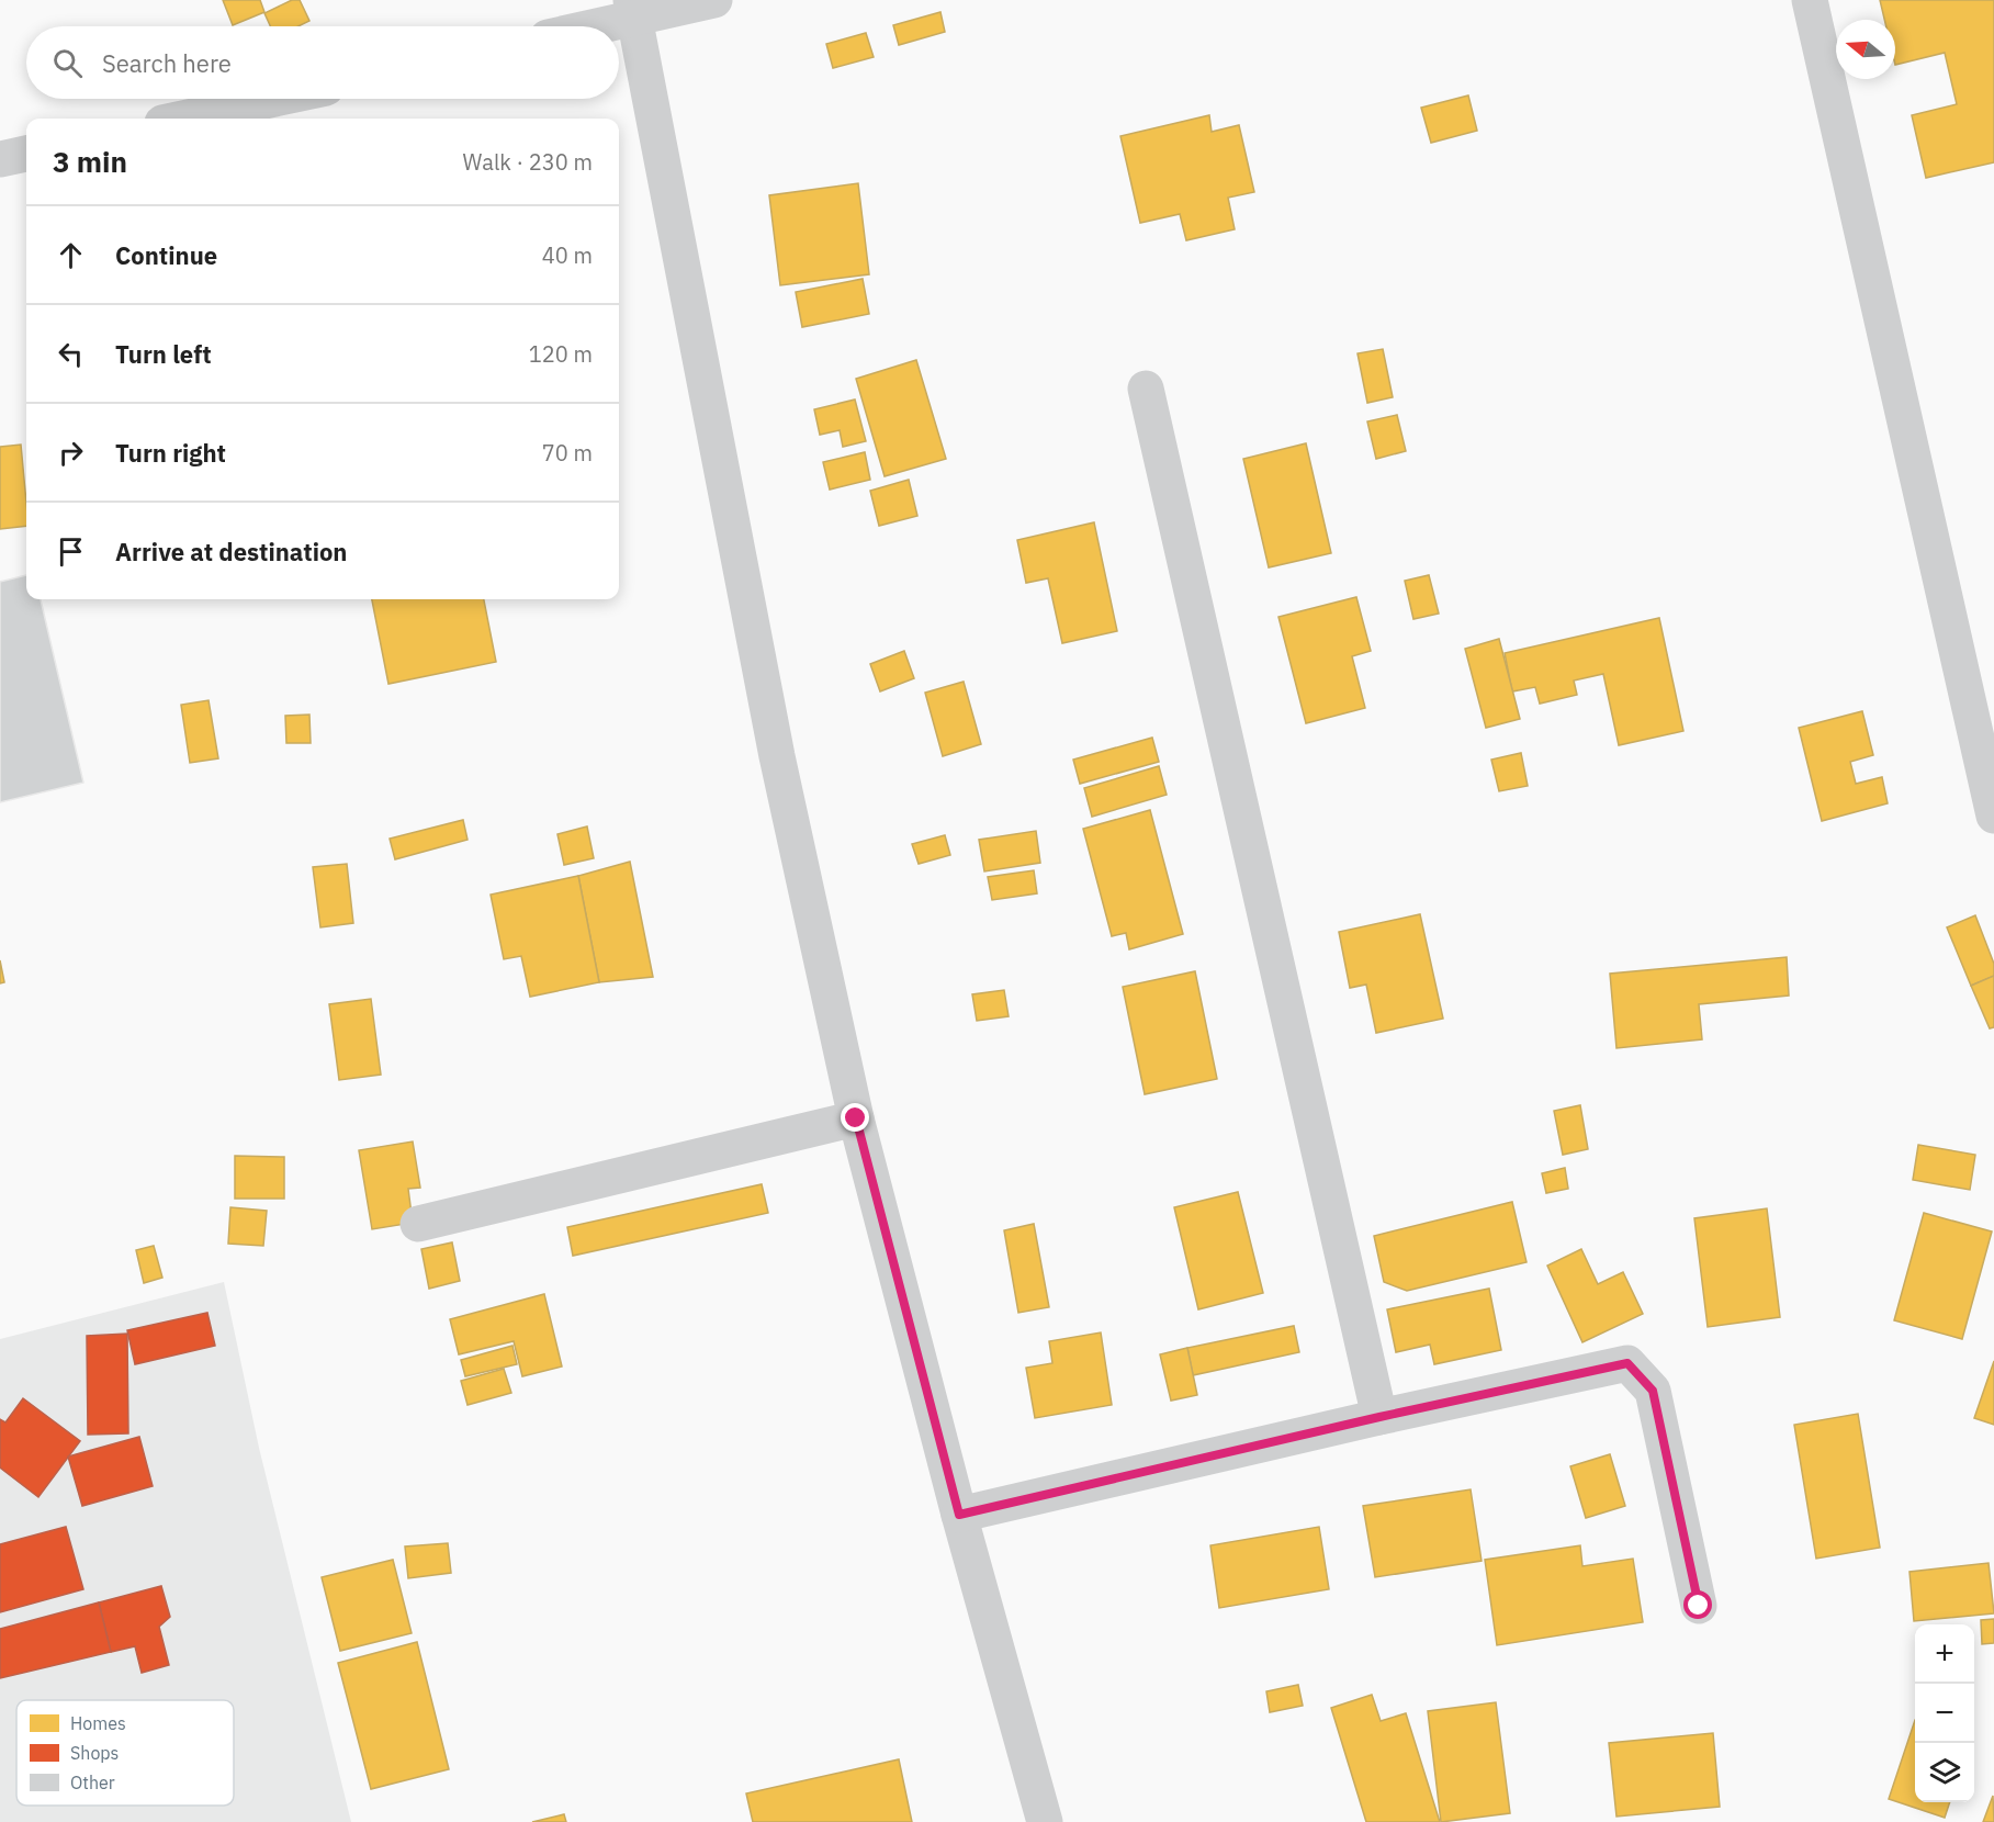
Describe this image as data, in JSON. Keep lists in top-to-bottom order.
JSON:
{
  "legend": ["Homes", "Shops", "Other"],
  "north": "left",
  "page": {
    "search": "Search here",
    "heading": ["3 min", "Walk · 230 m"],
    "list": [
      ["Continue", "40 m"],
      ["Turn left", "120 m"],
      ["Turn right", "70 m"],
      "Arrive at destination"
    ],
    "map_buttons": ["+", "−"]
  }
}
